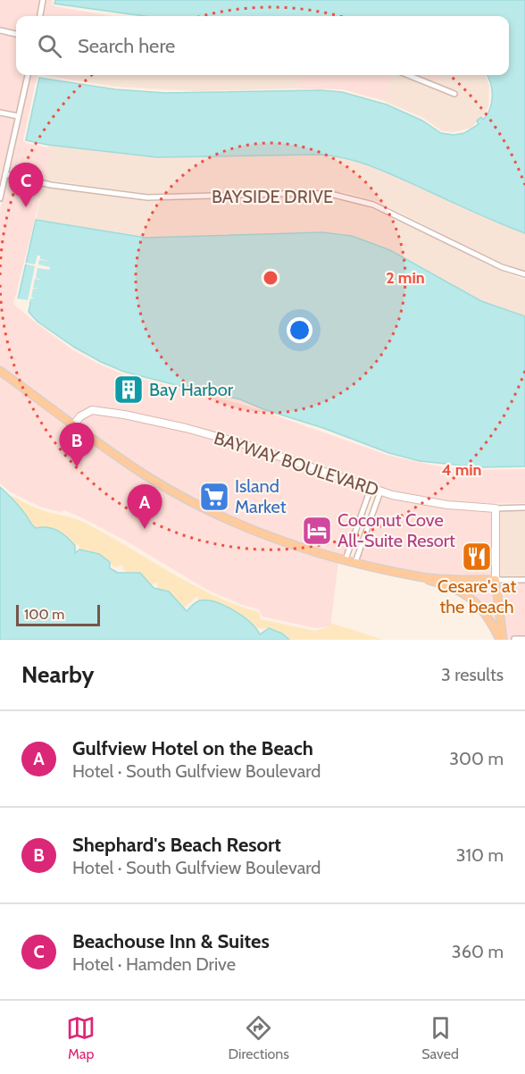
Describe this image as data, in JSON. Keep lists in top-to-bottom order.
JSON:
{
  "streets": {
    "street": ["BAYSIDE DRIVE", "BAYWAY BOULEVARD"]
  },
  "places": {
    "building": ["Bay Harbor"],
    "supermarket": ["Island Market"],
    "hotel": ["Coconut Cove All-Suite Resort"],
    "restaurant": ["Cesare's at the beach"]
  },
  "scale_bar": "100 m",
  "page": {
    "search": "Search here",
    "pins": ["C", "B", "A"],
    "scale": "100 m",
    "heading": ["Nearby", "3 results"],
    "list": [
      {
        "mark": "A",
        "name": "Gulfview Hotel on the Beach",
        "note": "Hotel · South Gulfview Boulevard",
        "value": "300 m"
      },
      {
        "mark": "B",
        "name": "Shephard's Beach Resort",
        "note": "Hotel · South Gulfview Boulevard",
        "value": "310 m"
      },
      {
        "mark": "C",
        "name": "Beachouse Inn & Suites",
        "note": "Hotel · Hamden Drive",
        "value": "360 m"
      }
    ],
    "nav": ["Map", "Directions", "Saved"]
  },
  "rings": ["2 min", "4 min"]
}
